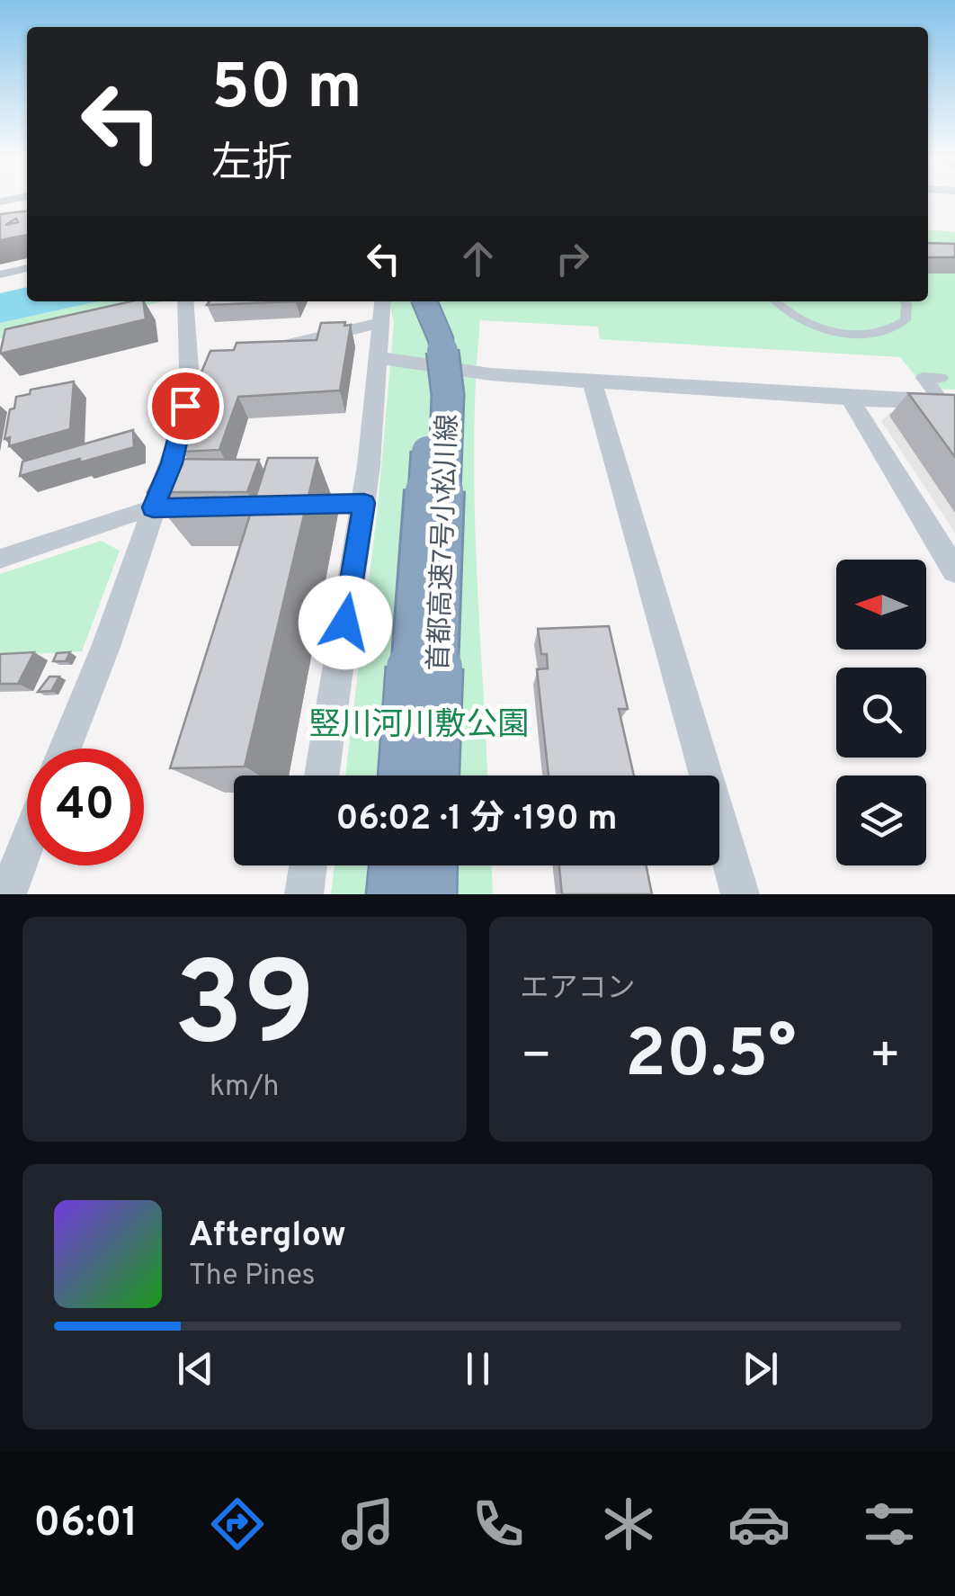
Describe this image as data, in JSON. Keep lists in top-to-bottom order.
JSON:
{
  "streets": {
    "highway": ["首都高速7号小松川線"]
  },
  "parks": ["竪川河川敷公園"],
  "north": "left",
  "page": {
    "turn": ["50 m", "左折"],
    "limit": "40",
    "trip": "06:02 · 1 分 · 190 m",
    "tile": [
      ["39", "km/h"],
      "エアコン"
    ],
    "heat": ["−", "20.5°", "+"],
    "song": ["Afterglow", "The Pines"],
    "tabs": "06:01"
  }
}
